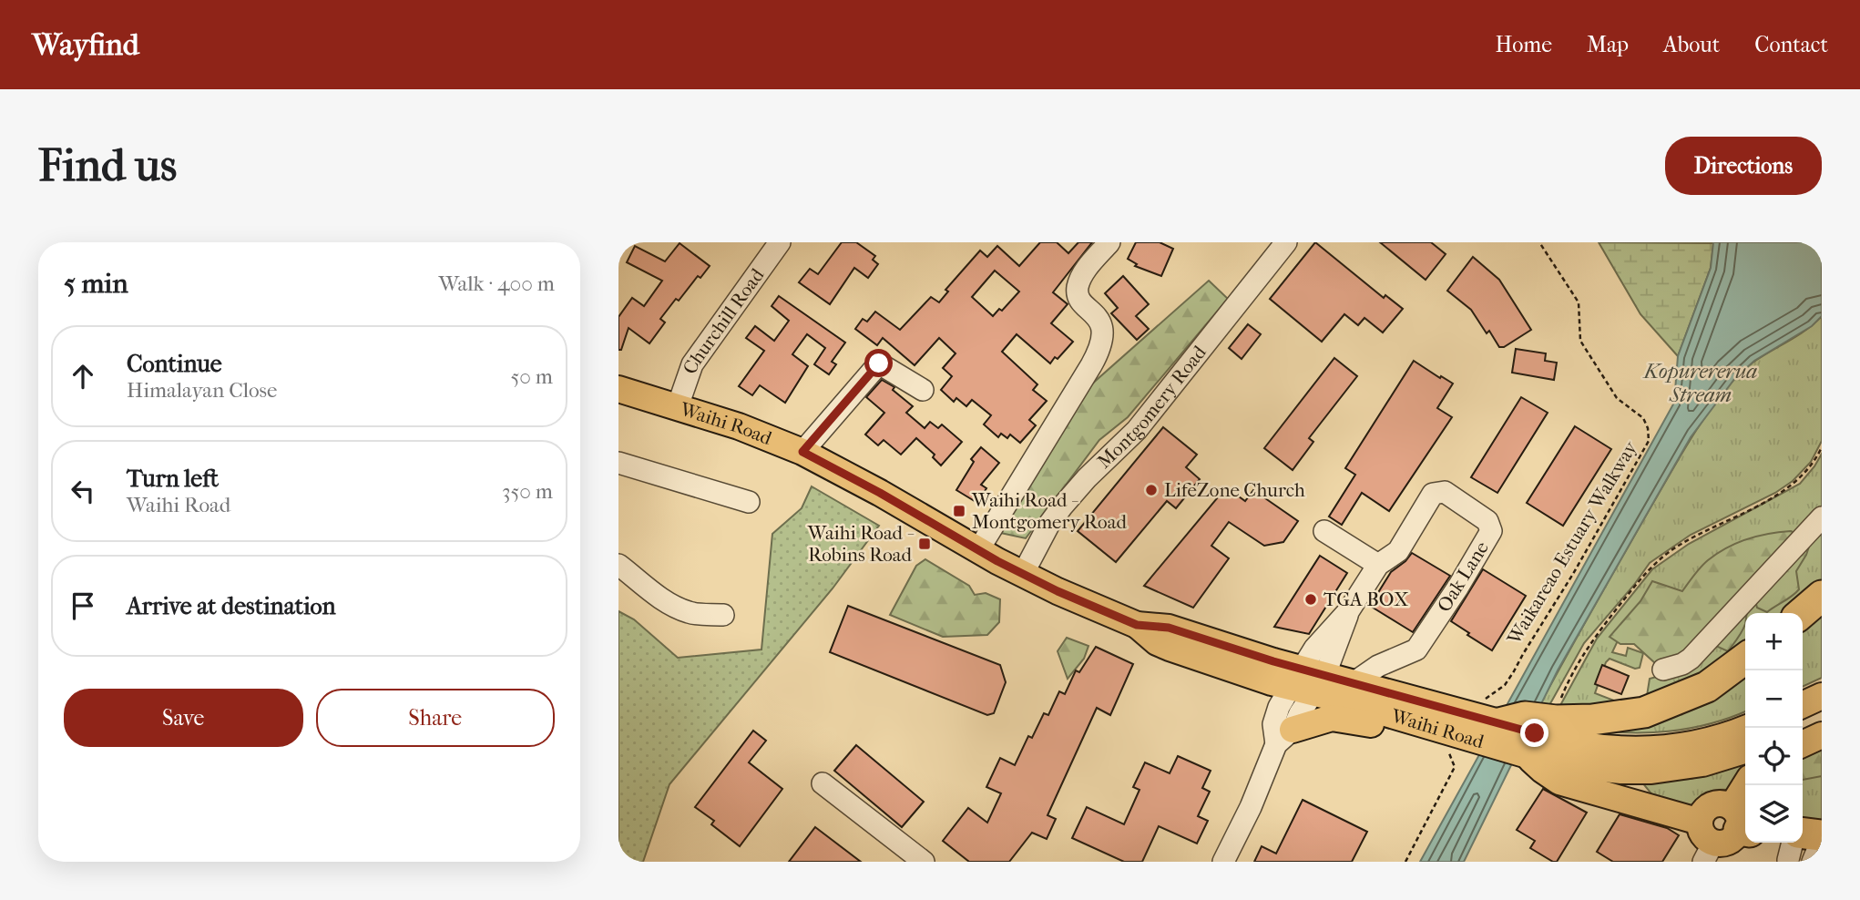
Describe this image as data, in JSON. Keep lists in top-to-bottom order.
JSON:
{
  "streets": {
    "main road": ["Waihi Road"],
    "street": ["Churchill Road", "Montgomery Road", "Oak Lane"],
    "path": ["Waikareao Estuary Walkway"]
  },
  "crossings": [
    ["Churchill Road", "Waihi Road"],
    ["Montgomery Road", "Waihi Road"],
    ["Waihi Road", "Waikareao Estuary Walkway"],
    ["Waihi Road", "Oak Lane"]
  ],
  "water": ["Kopurererua Stream"],
  "places": {
    "other": ["LifeZone Church", "TGA BOX"],
    "transit": ["Waihi Road - Montgomery Road", "Waihi Road - Robins Road"]
  },
  "page": {
    "header": "Wayfind",
    "nav": [
      "Home",
      "Map",
      "About",
      "Contact"
    ],
    "buttons": [
      "Directions",
      ["Save", "Share"]
    ],
    "title": "Find us",
    "heading": ["5 min", "Walk · 400 m"],
    "list": [
      ["Continue", "Himalayan Close", "50 m"],
      ["Turn left", "Waihi Road", "350 m"],
      "Arrive at destination"
    ],
    "map_buttons": ["+", "−"]
  }
}
